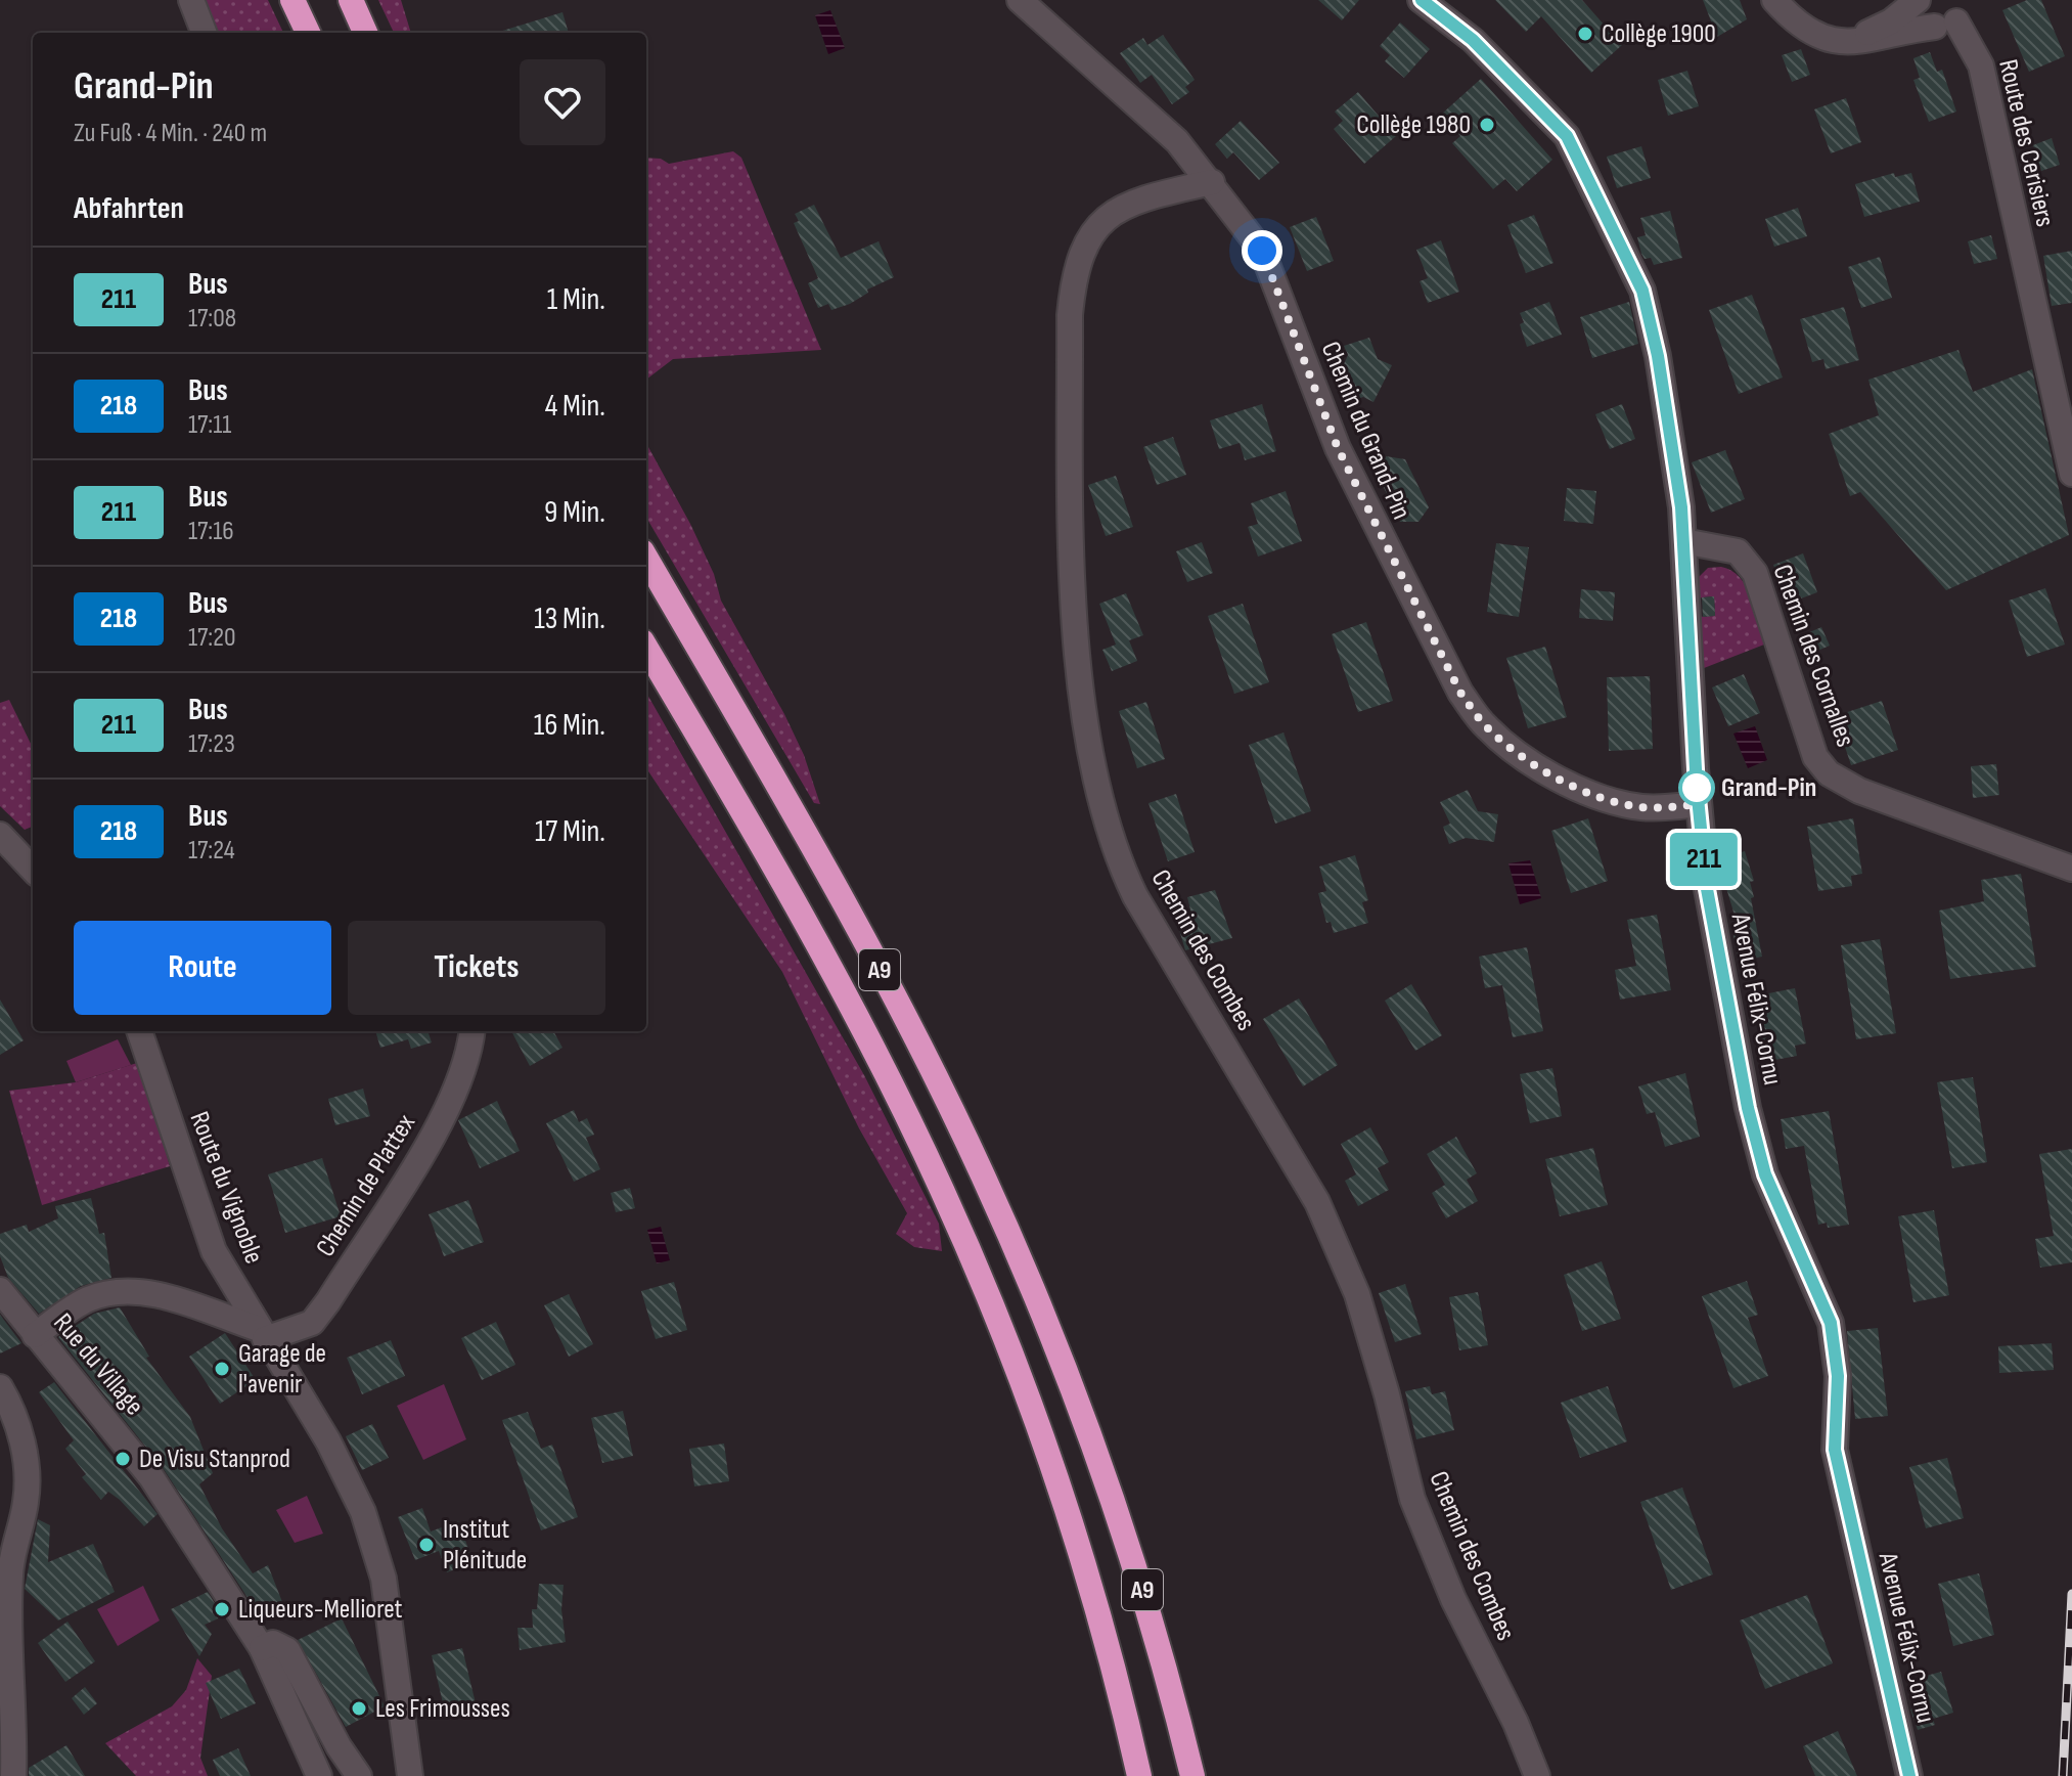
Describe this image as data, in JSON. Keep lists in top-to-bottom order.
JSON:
{
  "streets": {
    "highway": ["A9"],
    "street": [
      "Route des Cerisiers",
      "Chemin du Grand-Pin",
      "Chemin des Cornalles",
      "Chemin des Combes",
      "Avenue Félix-Cornu",
      "Chemin de Plattex",
      "Route du Vignoble",
      "Rue du Village"
    ]
  },
  "crossings": [
    ["Chemin du Grand-Pin", "Chemin des Combes"],
    ["Chemin du Grand-Pin", "Avenue Félix-Cornu"],
    ["Chemin des Cornalles", "Avenue Félix-Cornu"],
    ["Chemin de Plattex", "Route du Vignoble"]
  ],
  "places": [
    "Collège 1900",
    "Collège 1980",
    "Grand-Pin",
    "Garage de l'avenir",
    "De Visu Stanprod",
    "Institut Plénitude",
    "Liqueurs-Mellioret",
    "Les Frimousses"
  ],
  "lines": ["bus line 211"],
  "page": {
    "on_map": "211",
    "heading": [
      ["Grand-Pin", "Zu Fuß · 4 Min. · 240 m"],
      "Abfahrten"
    ],
    "list": [
      {
        "mark": "211",
        "name": "Bus",
        "note": "17:08",
        "value": "1 Min."
      },
      {
        "mark": "218",
        "name": "Bus",
        "note": "17:11",
        "value": "4 Min."
      },
      {
        "mark": "211",
        "name": "Bus",
        "note": "17:16",
        "value": "9 Min."
      },
      {
        "mark": "218",
        "name": "Bus",
        "note": "17:20",
        "value": "13 Min."
      },
      {
        "mark": "211",
        "name": "Bus",
        "note": "17:23",
        "value": "16 Min."
      },
      {
        "mark": "218",
        "name": "Bus",
        "note": "17:24",
        "value": "17 Min."
      }
    ],
    "buttons": ["Route", "Tickets"]
  }
}
